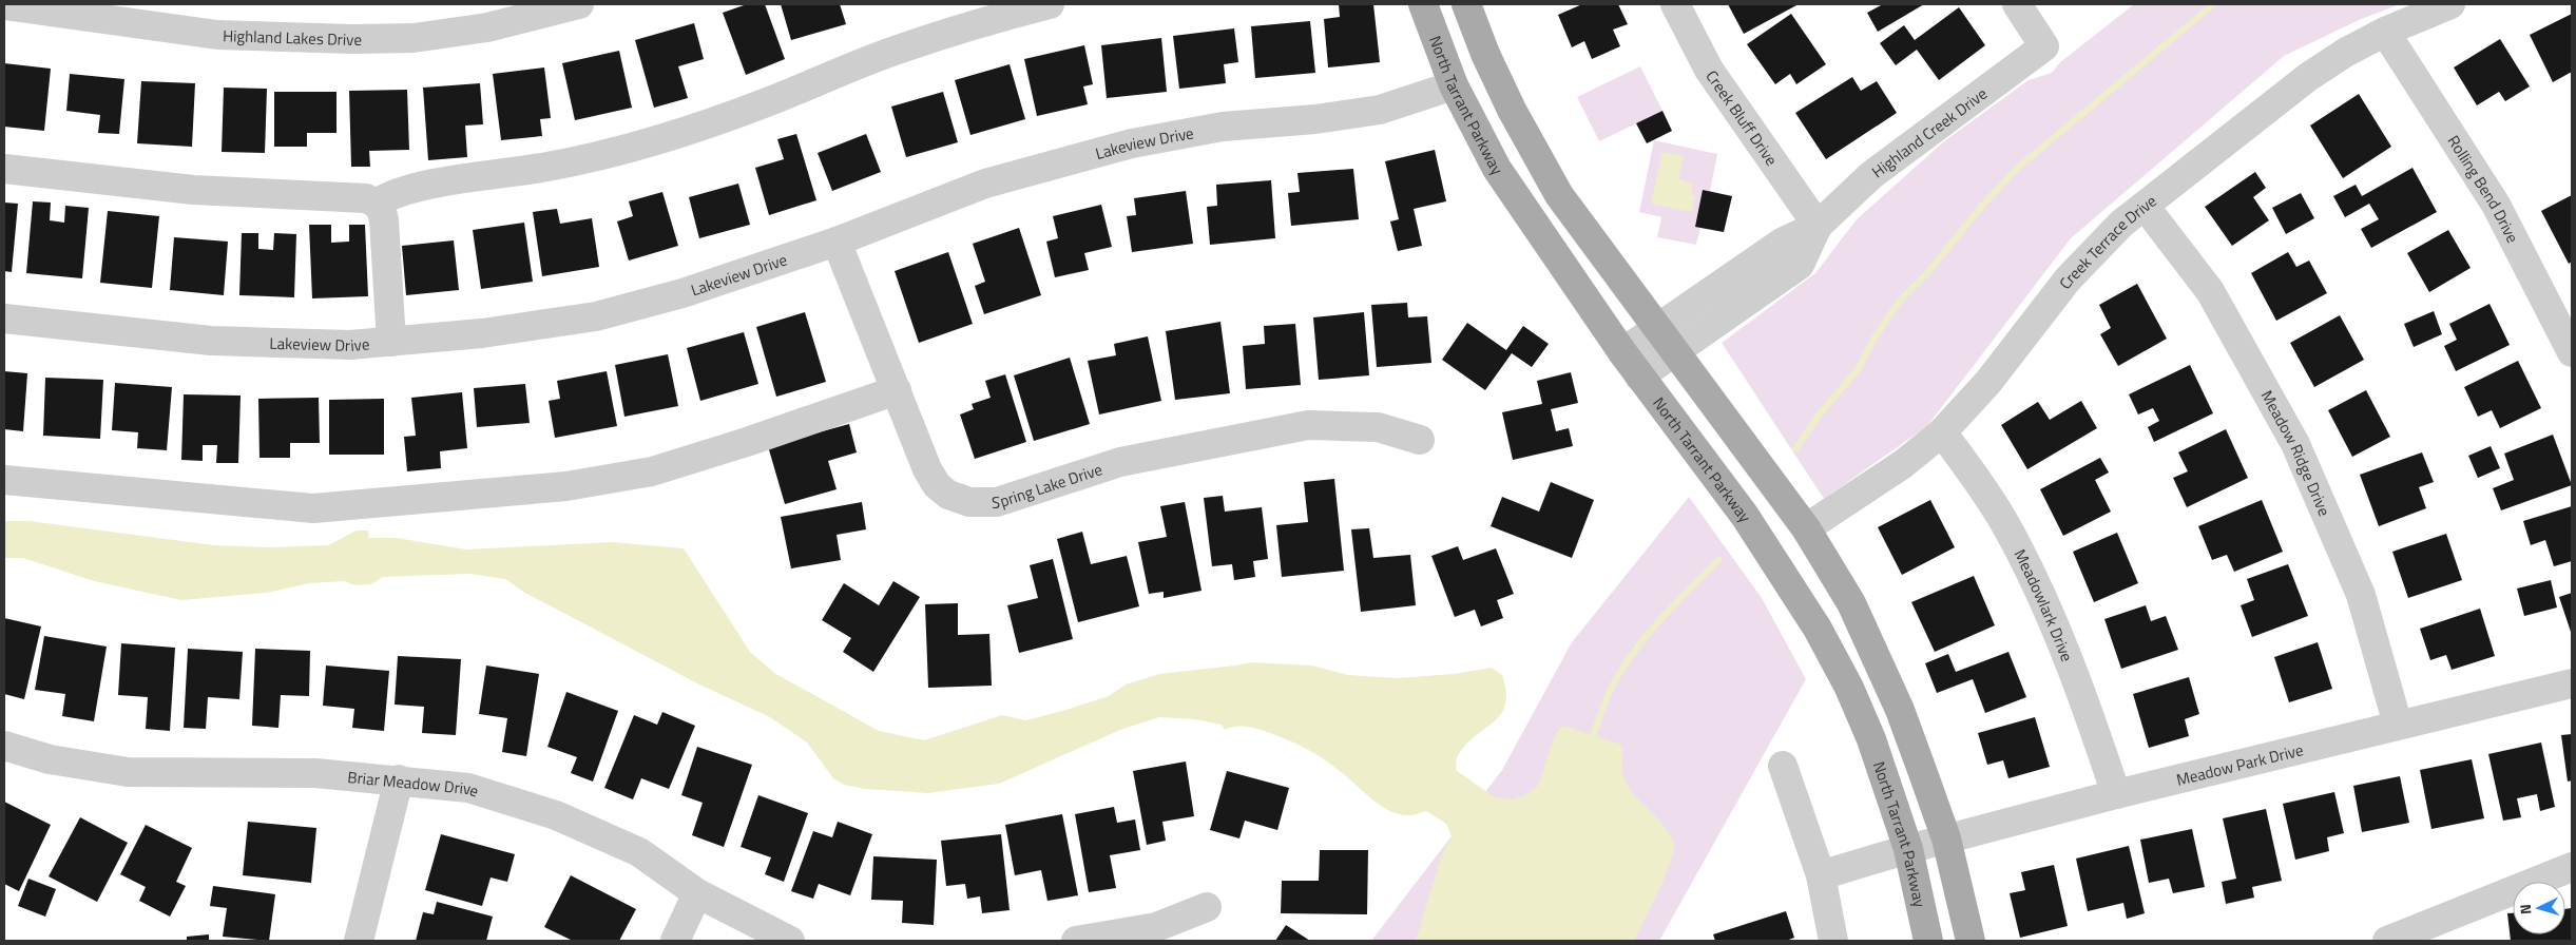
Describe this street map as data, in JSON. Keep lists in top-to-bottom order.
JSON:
{
  "streets": {
    "main road": ["North Tarrant Parkway"],
    "street": [
      "Highland Lakes Drive",
      "Creek Bluff Drive",
      "Highland Creek Drive",
      "Lakeview Drive",
      "Rolling Bend Drive",
      "Creek Terrace Drive",
      "Meadow Ridge Drive",
      "Spring Lake Drive",
      "Meadowlark Drive",
      "Meadow Park Drive",
      "Briar Meadow Drive"
    ]
  },
  "crossings": [
    ["North Tarrant Parkway", "Highland Creek Drive"],
    ["North Tarrant Parkway", "Lakeview Drive"],
    ["North Tarrant Parkway", "Meadow Park Drive"],
    ["Creek Bluff Drive", "Highland Creek Drive"],
    ["Lakeview Drive", "Spring Lake Drive"],
    ["Rolling Bend Drive", "Creek Terrace Drive"],
    ["Creek Terrace Drive", "Meadow Ridge Drive"],
    ["Creek Terrace Drive", "Meadowlark Drive"],
    ["Meadow Ridge Drive", "Meadow Park Drive"],
    ["Meadowlark Drive", "Meadow Park Drive"]
  ],
  "north": "left"
}
